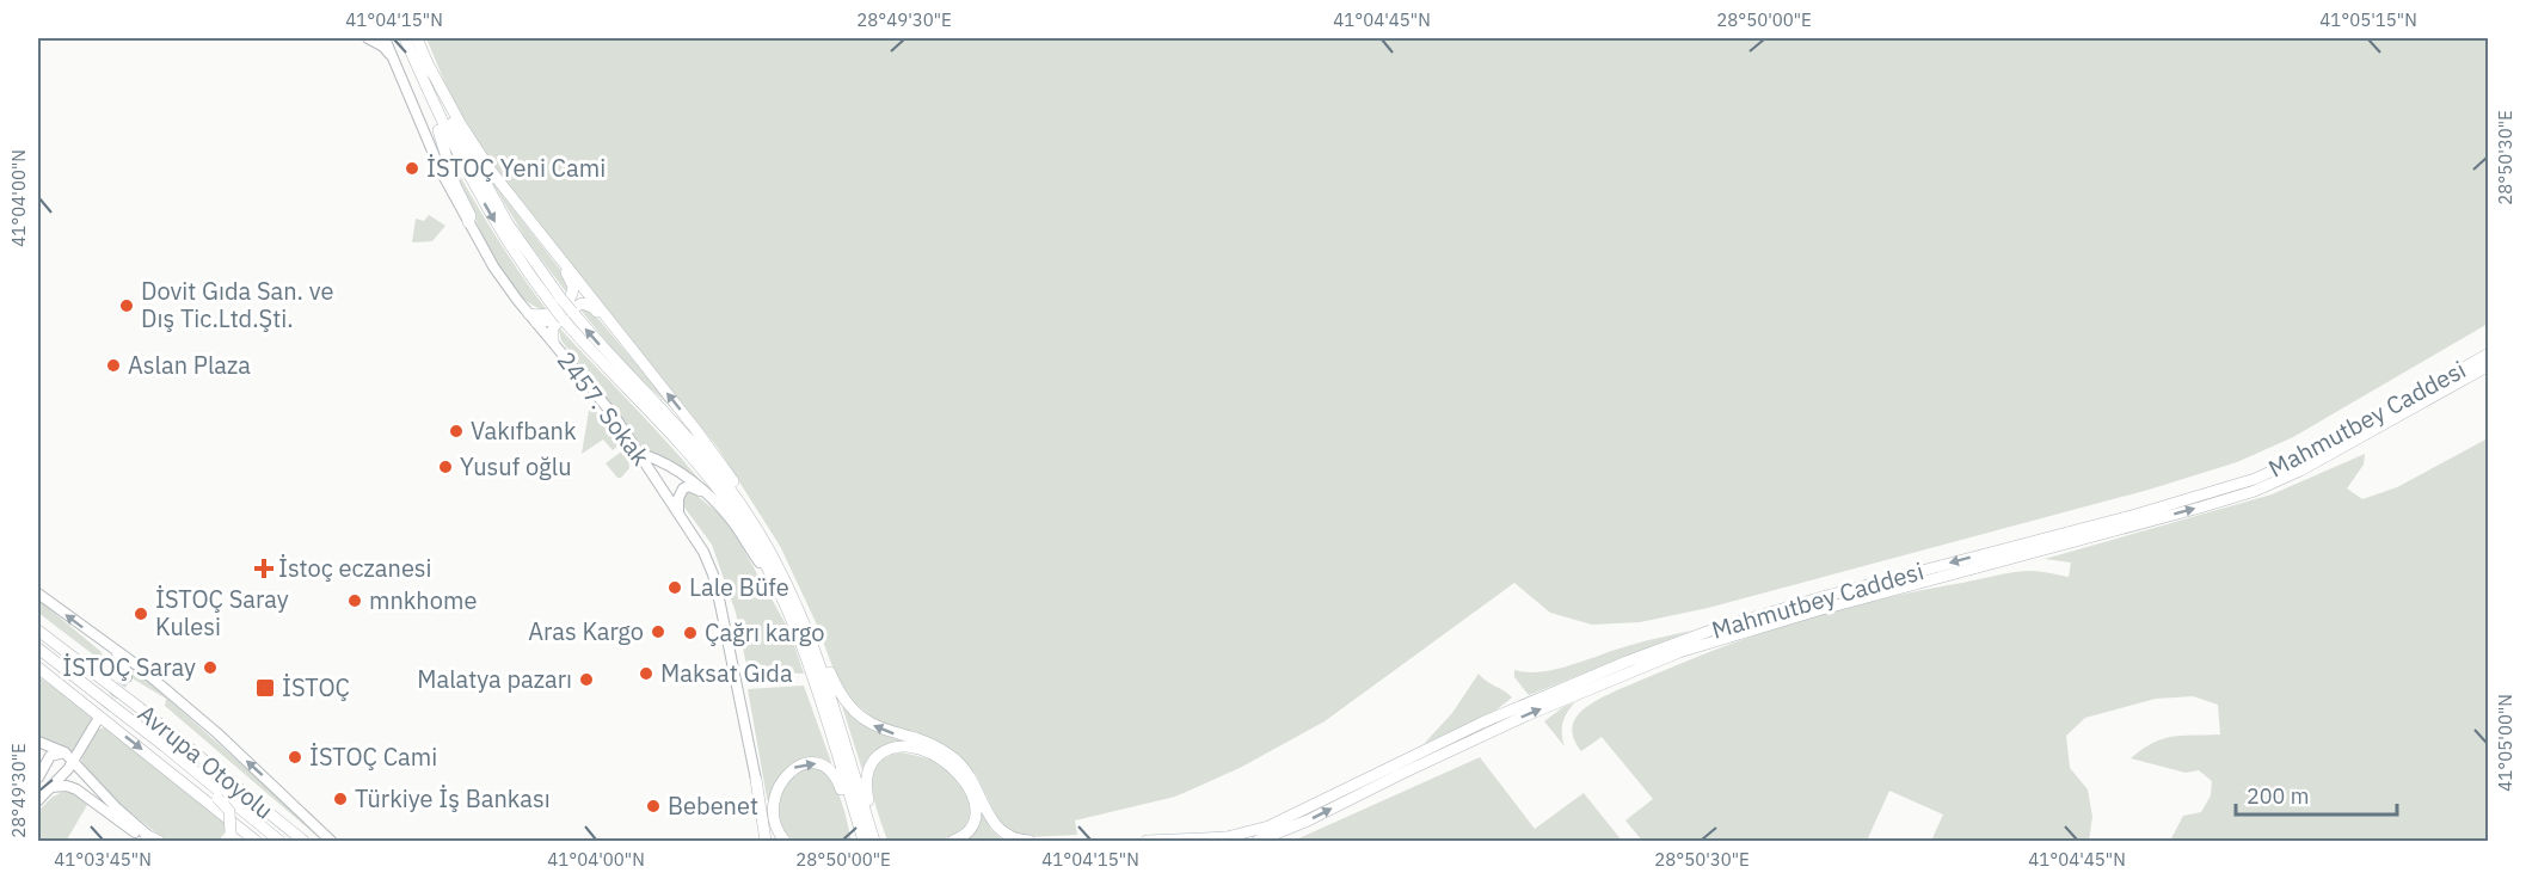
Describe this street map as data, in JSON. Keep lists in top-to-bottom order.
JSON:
{
  "streets": {
    "highway": ["Mahmutbey Caddesi", "Avrupa Otoyolu"],
    "main road": ["2457. Sokak"]
  },
  "places": {
    "other": [
      "İSTOÇ Yeni Cami",
      "Dovit Gıda San. ve Dış Tic.Ltd.Şti.",
      "Aslan Plaza",
      "Vakıfbank",
      "Yusuf oğlu",
      "Lale Büfe",
      "mnkhome",
      "İSTOÇ Saray Kulesi",
      "Aras Kargo",
      "Çağrı kargo",
      "İSTOÇ Saray",
      "Maksat Gıda",
      "Malatya pazarı",
      "İSTOÇ Cami",
      "Türkiye İş Bankası",
      "Bebenet"
    ],
    "health": ["İstoç eczanesi"],
    "transit": ["İSTOÇ"]
  },
  "scale_bar": "200 m",
  "coordinates": [
    "41°04'15\"N",
    "28°49'30\"E",
    "41°04'45\"N",
    "28°50'00\"E",
    "41°05'15\"N",
    "28°50'30\"E",
    "41°04'00\"N",
    "41°05'00\"N",
    "41°03'45\"N"
  ]
}
